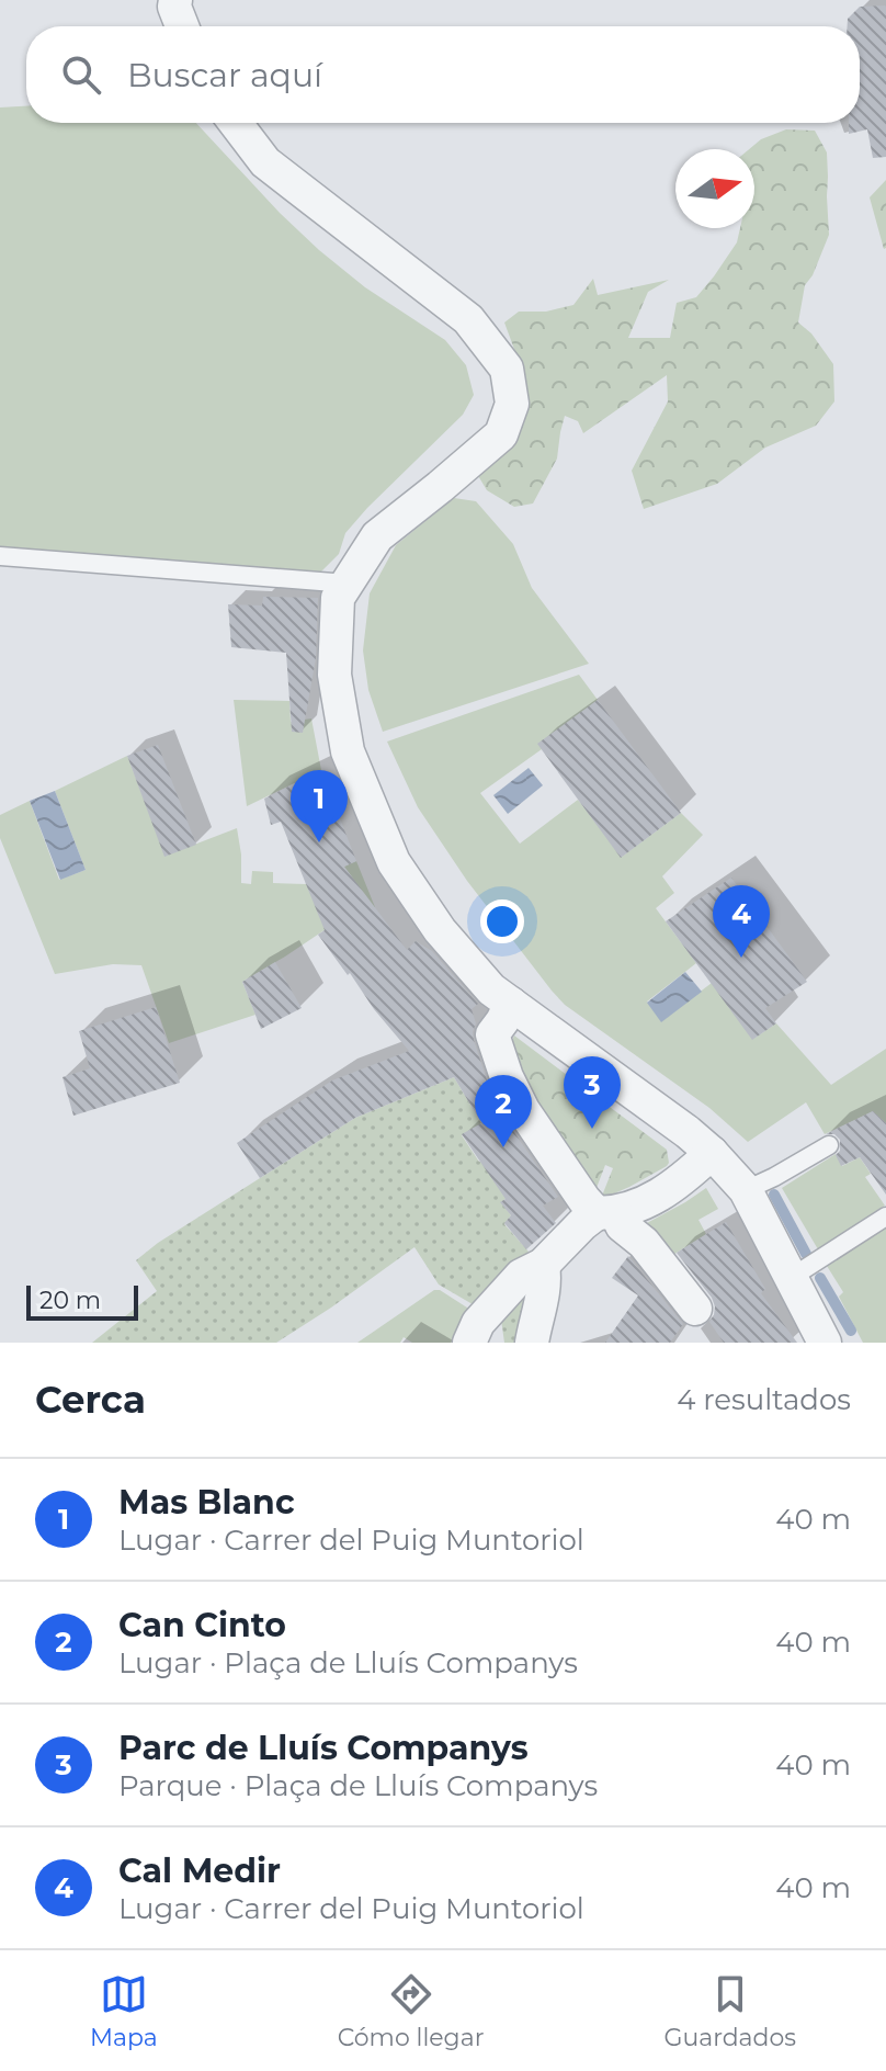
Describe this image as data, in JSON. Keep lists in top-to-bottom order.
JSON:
{
  "scale_bar": "20 m",
  "north": "right",
  "page": {
    "search": "Buscar aquí",
    "pins": [
      "1",
      "4",
      "3",
      "2"
    ],
    "scale": "20 m",
    "heading": ["Cerca", "4 resultados"],
    "list": [
      {
        "mark": "1",
        "name": "Mas Blanc",
        "note": "Lugar · Carrer del Puig Muntoriol",
        "value": "40 m"
      },
      {
        "mark": "2",
        "name": "Can Cinto",
        "note": "Lugar · Plaça de Lluís Companys",
        "value": "40 m"
      },
      {
        "mark": "3",
        "name": "Parc de Lluís Companys",
        "note": "Parque · Plaça de Lluís Companys",
        "value": "40 m"
      },
      {
        "mark": "4",
        "name": "Cal Medir",
        "note": "Lugar · Carrer del Puig Muntoriol",
        "value": "40 m"
      }
    ],
    "nav": ["Mapa", "Cómo llegar", "Guardados"]
  }
}
